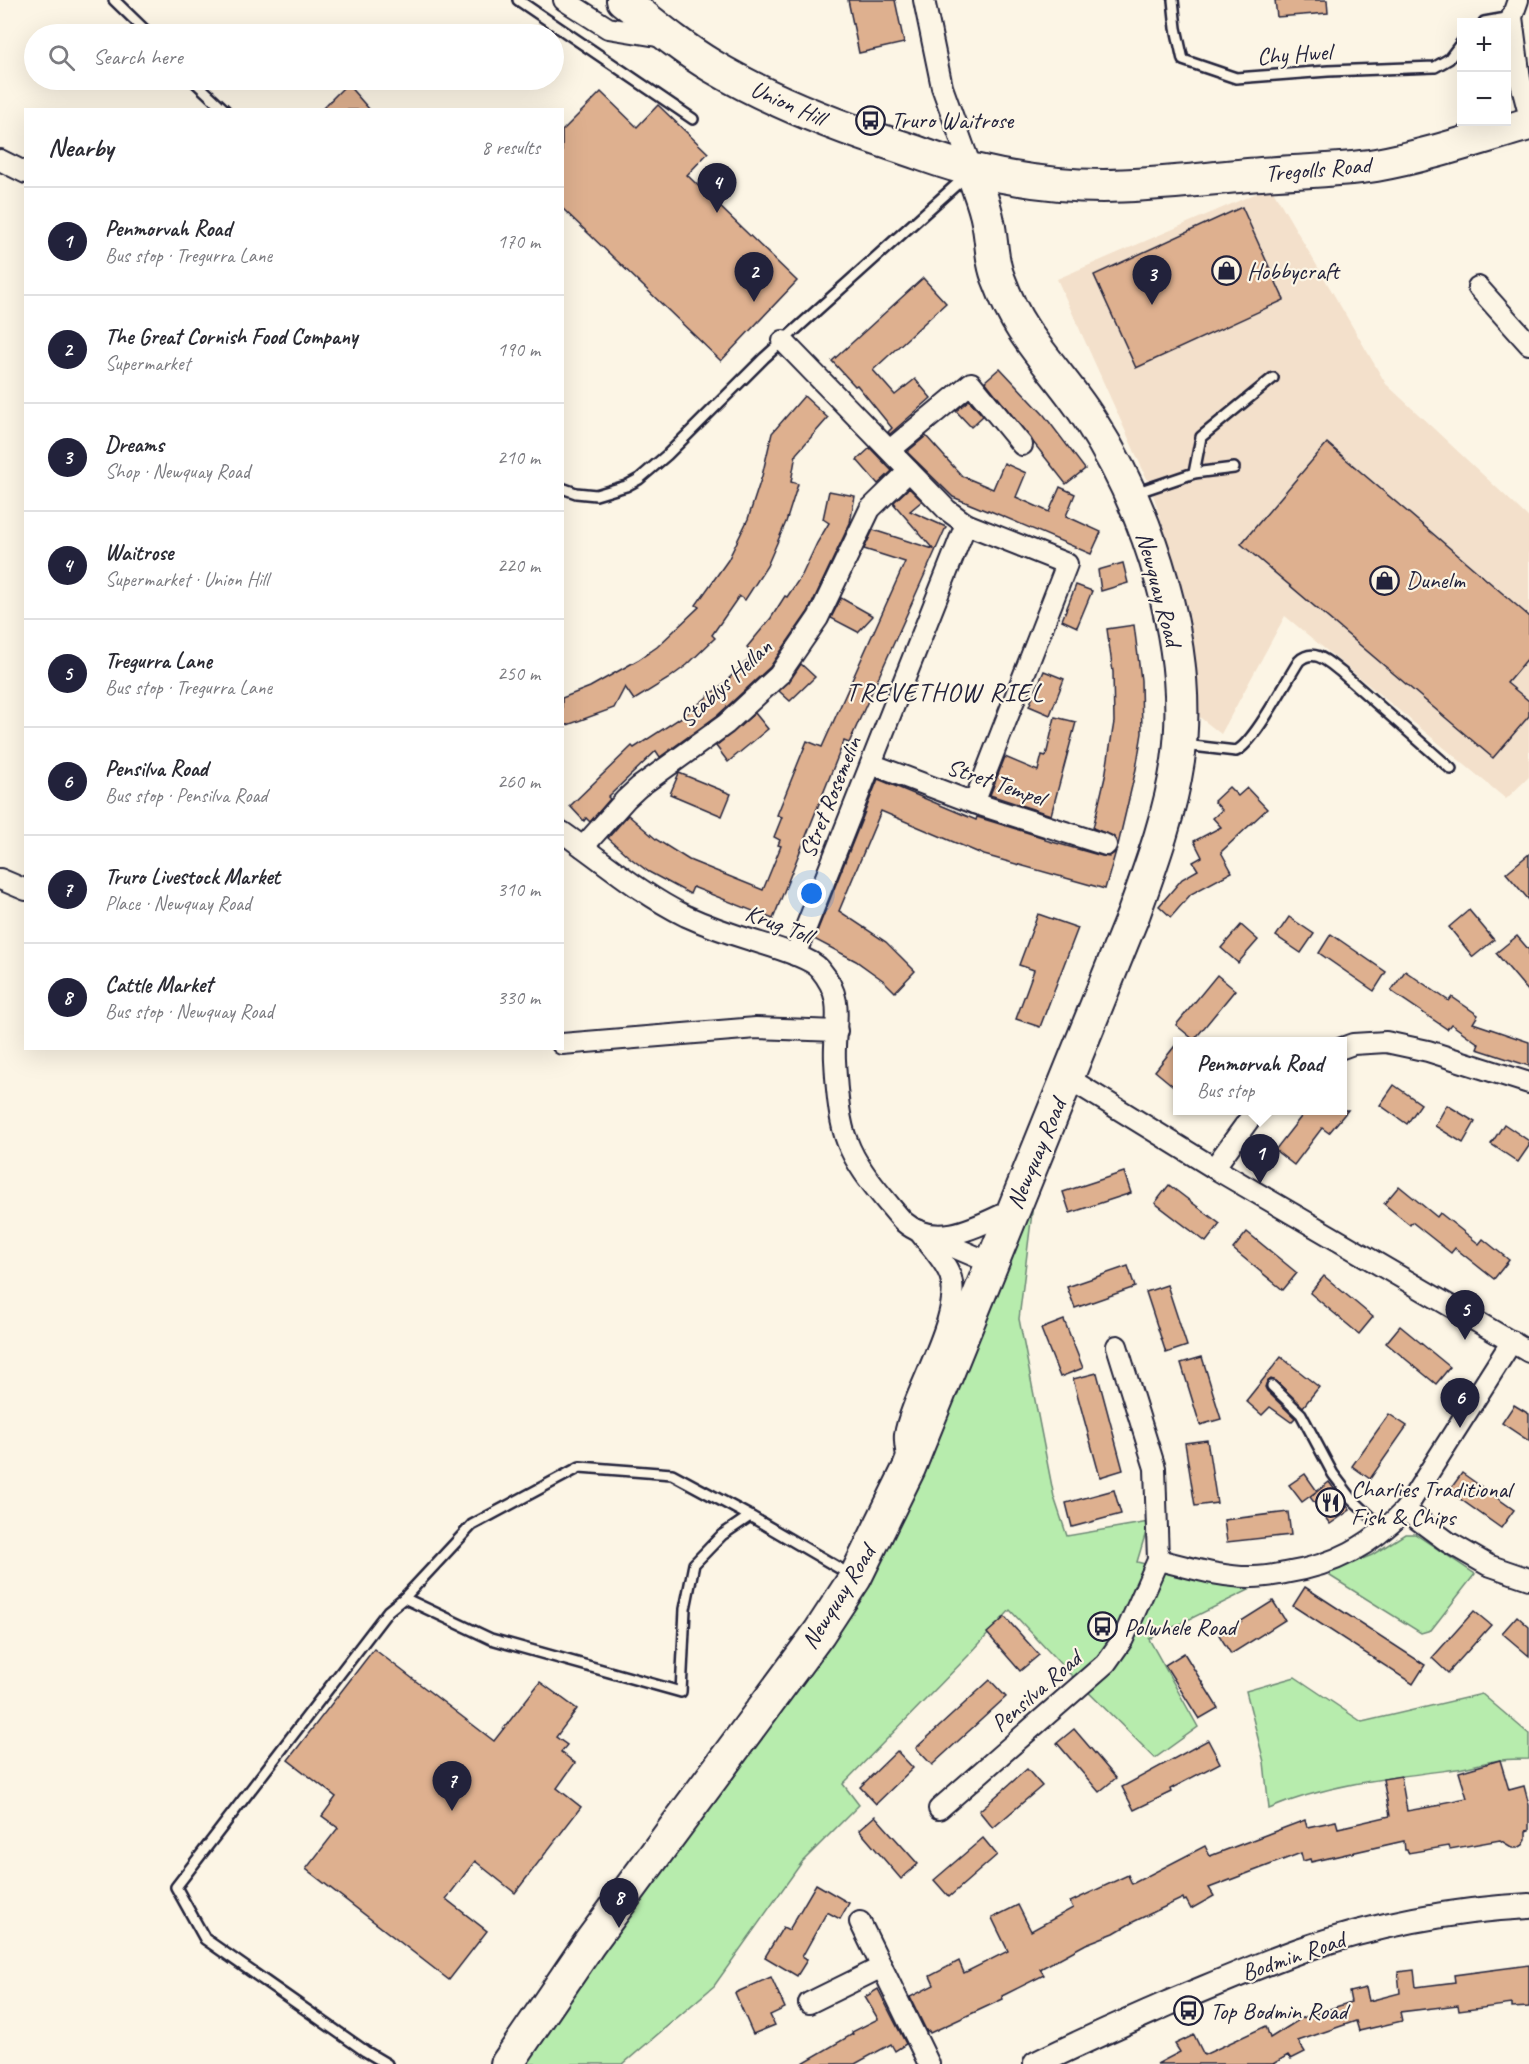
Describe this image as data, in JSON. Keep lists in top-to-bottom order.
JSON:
{
  "streets": {
    "highway": ["Union Hill", "Tregolls Road", "Newquay Road"],
    "street": [
      "Stablys Hellan",
      "Stret Tempel",
      "Stret Rosemelin",
      "Krug Toll",
      "Pensilva Road",
      "Bodmin Road"
    ],
    "lane": ["Chy Hwel"]
  },
  "crossings": [
    ["Union Hill", "Tregolls Road"],
    ["Union Hill", "Newquay Road"],
    ["Stablys Hellan", "Krug Toll"],
    ["Stret Tempel", "Stret Rosemelin"],
    ["Stret Rosemelin", "Krug Toll"]
  ],
  "districts": ["TREVETHOW RIEL"],
  "places": {
    "bus stop": ["Truro Waitrose", "Polwhele Road", "Top Bodmin Road"],
    "shop": ["Hobbycraft", "Dunelm"],
    "restaurant": ["Charlies Traditional Fish & Chips"]
  },
  "page": {
    "map_buttons": ["+", "−"],
    "search": "Search here",
    "heading": ["Nearby", "8 results"],
    "pins": [
      "4",
      "2",
      "3",
      "1",
      "5",
      "6",
      "7",
      "8"
    ],
    "list": [
      {
        "mark": "1",
        "name": "Penmorvah Road",
        "note": "Bus stop · Tregurra Lane",
        "value": "170 m"
      },
      {
        "mark": "2",
        "name": "The Great Cornish Food Company",
        "note": "Supermarket",
        "value": "190 m"
      },
      {
        "mark": "3",
        "name": "Dreams",
        "note": "Shop · Newquay Road",
        "value": "210 m"
      },
      {
        "mark": "4",
        "name": "Waitrose",
        "note": "Supermarket · Union Hill",
        "value": "220 m"
      },
      {
        "mark": "5",
        "name": "Tregurra Lane",
        "note": "Bus stop · Tregurra Lane",
        "value": "250 m"
      },
      {
        "mark": "6",
        "name": "Pensilva Road",
        "note": "Bus stop · Pensilva Road",
        "value": "260 m"
      },
      {
        "mark": "7",
        "name": "Truro Livestock Market",
        "note": "Place · Newquay Road",
        "value": "310 m"
      },
      {
        "mark": "8",
        "name": "Cattle Market",
        "note": "Bus stop · Newquay Road",
        "value": "330 m"
      }
    ],
    "popup": ["Penmorvah Road", "Bus stop"]
  }
}
